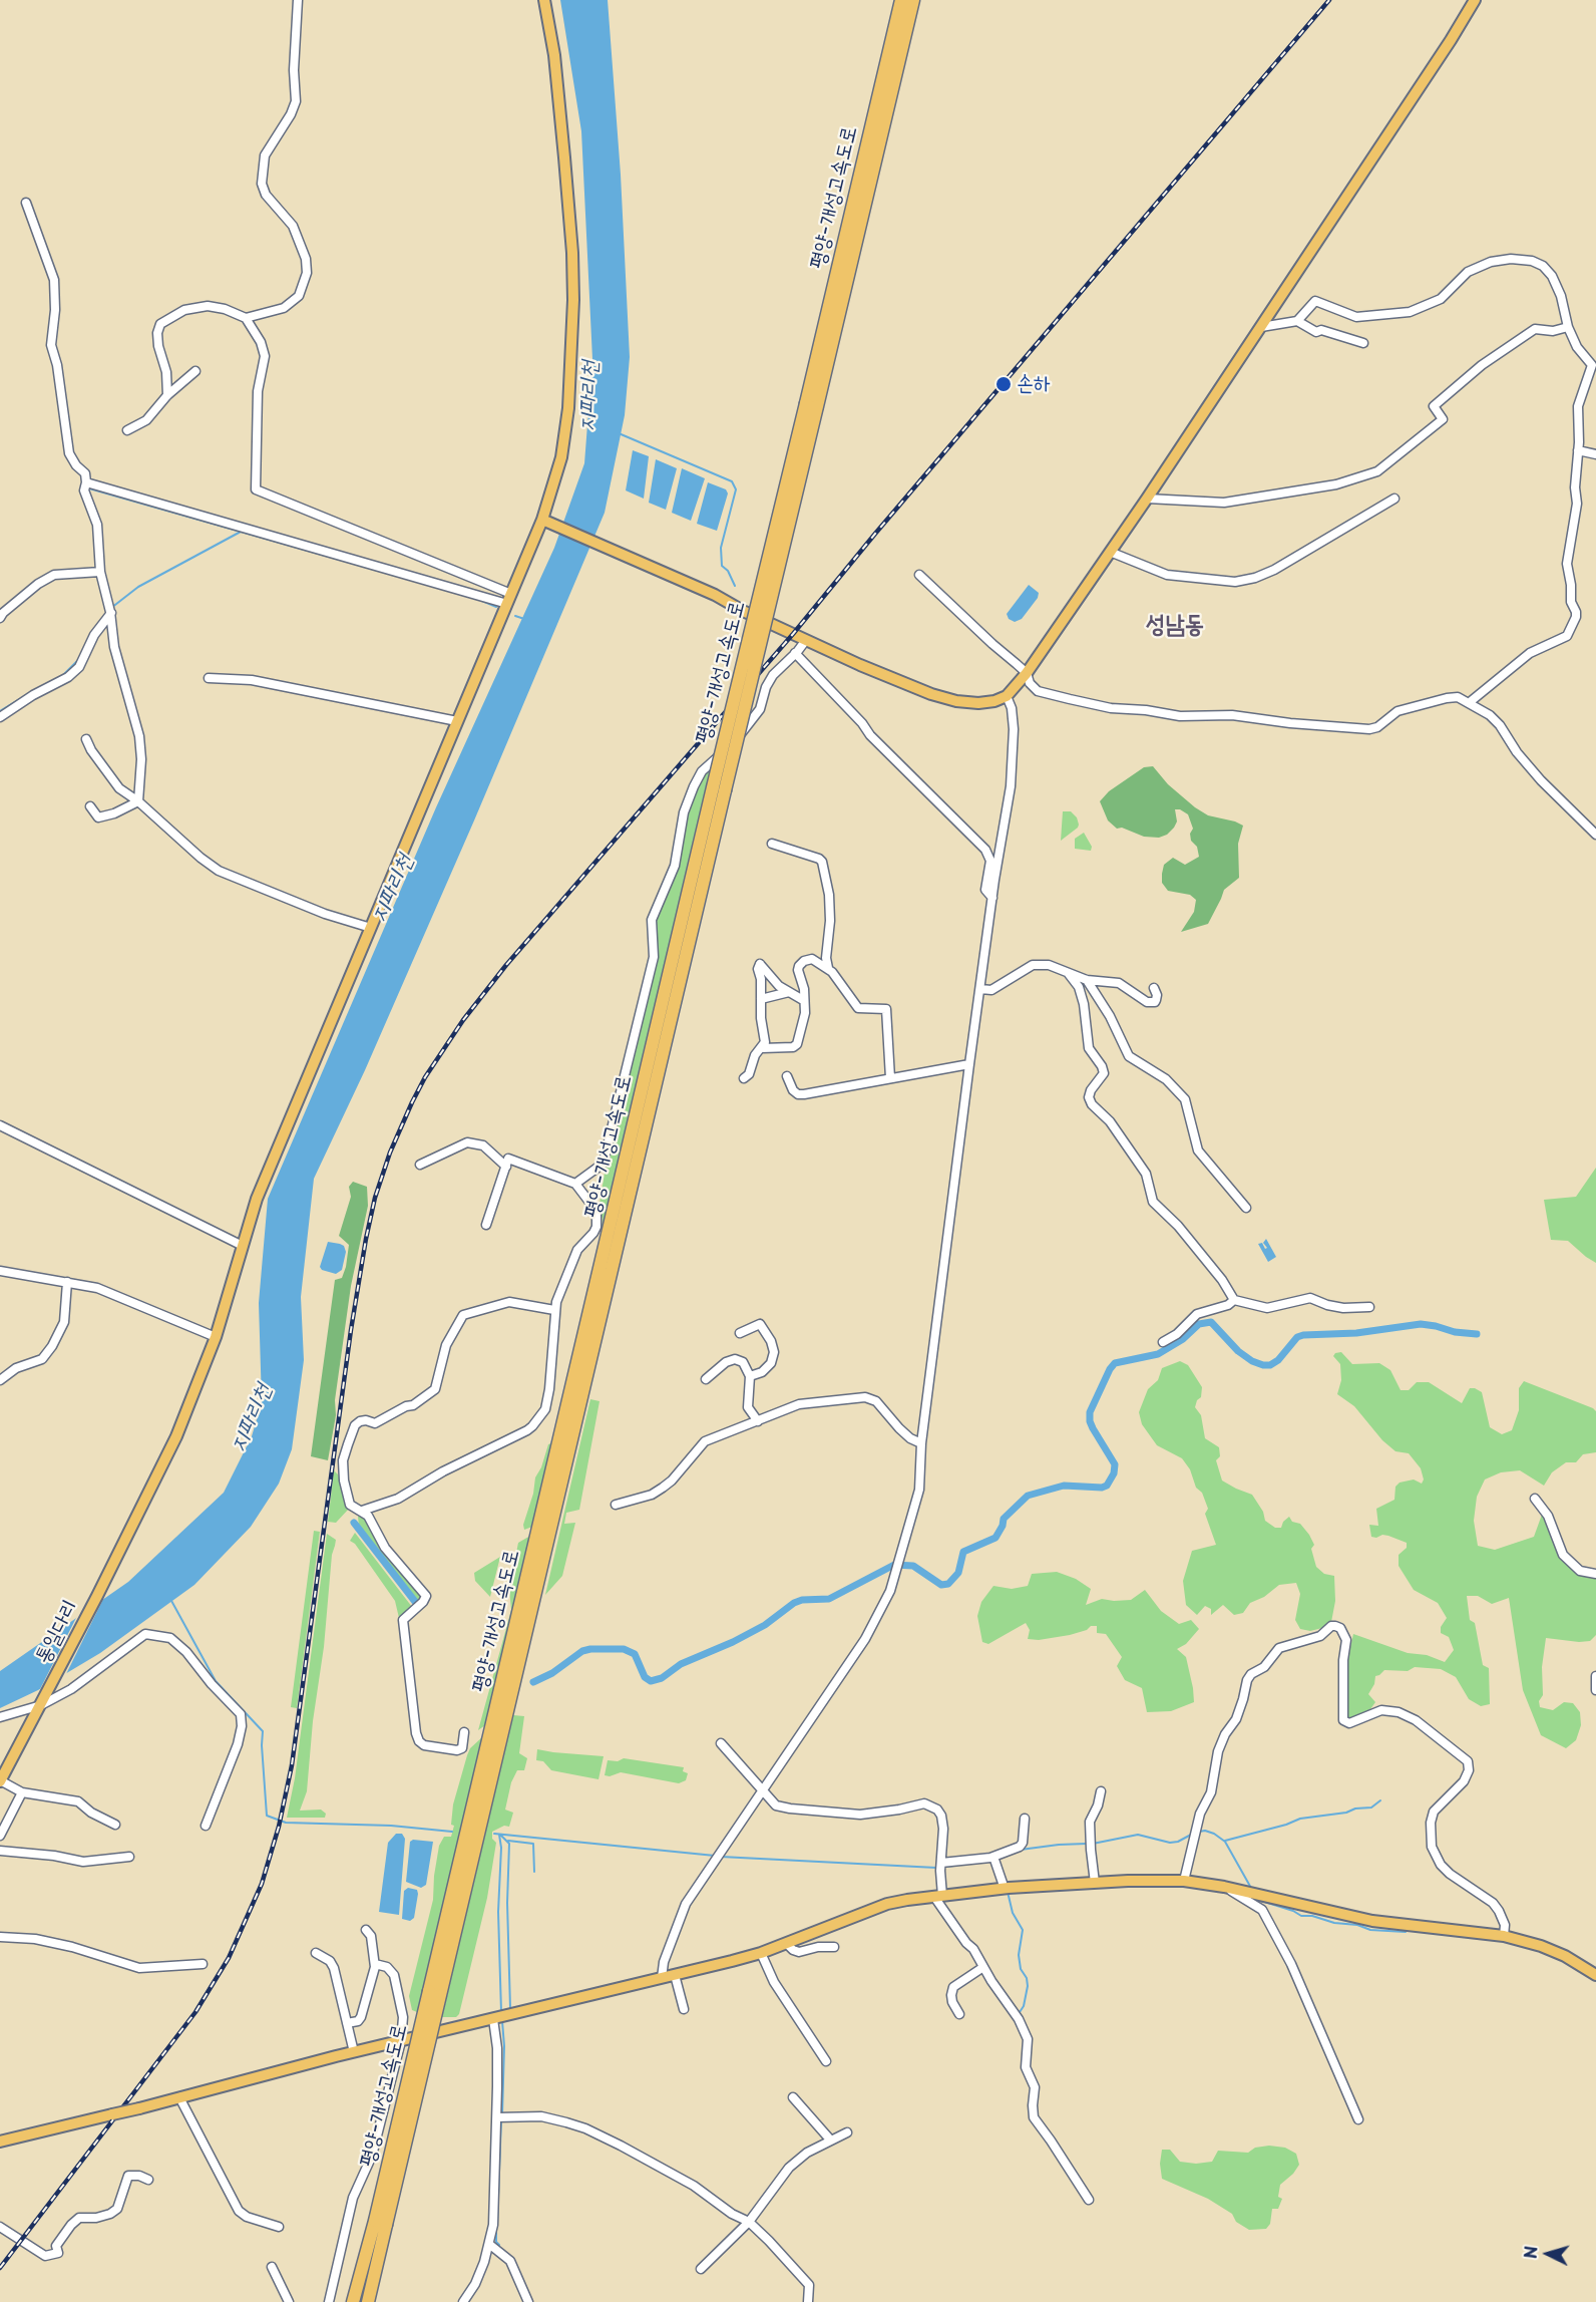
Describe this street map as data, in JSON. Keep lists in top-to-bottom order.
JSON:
{
  "streets": {
    "highway": ["평양-개성고속도로"],
    "main road": ["통일다리"]
  },
  "districts": ["성남동"],
  "water": ["지파리천"],
  "places": ["손하"],
  "north": "left"
}
